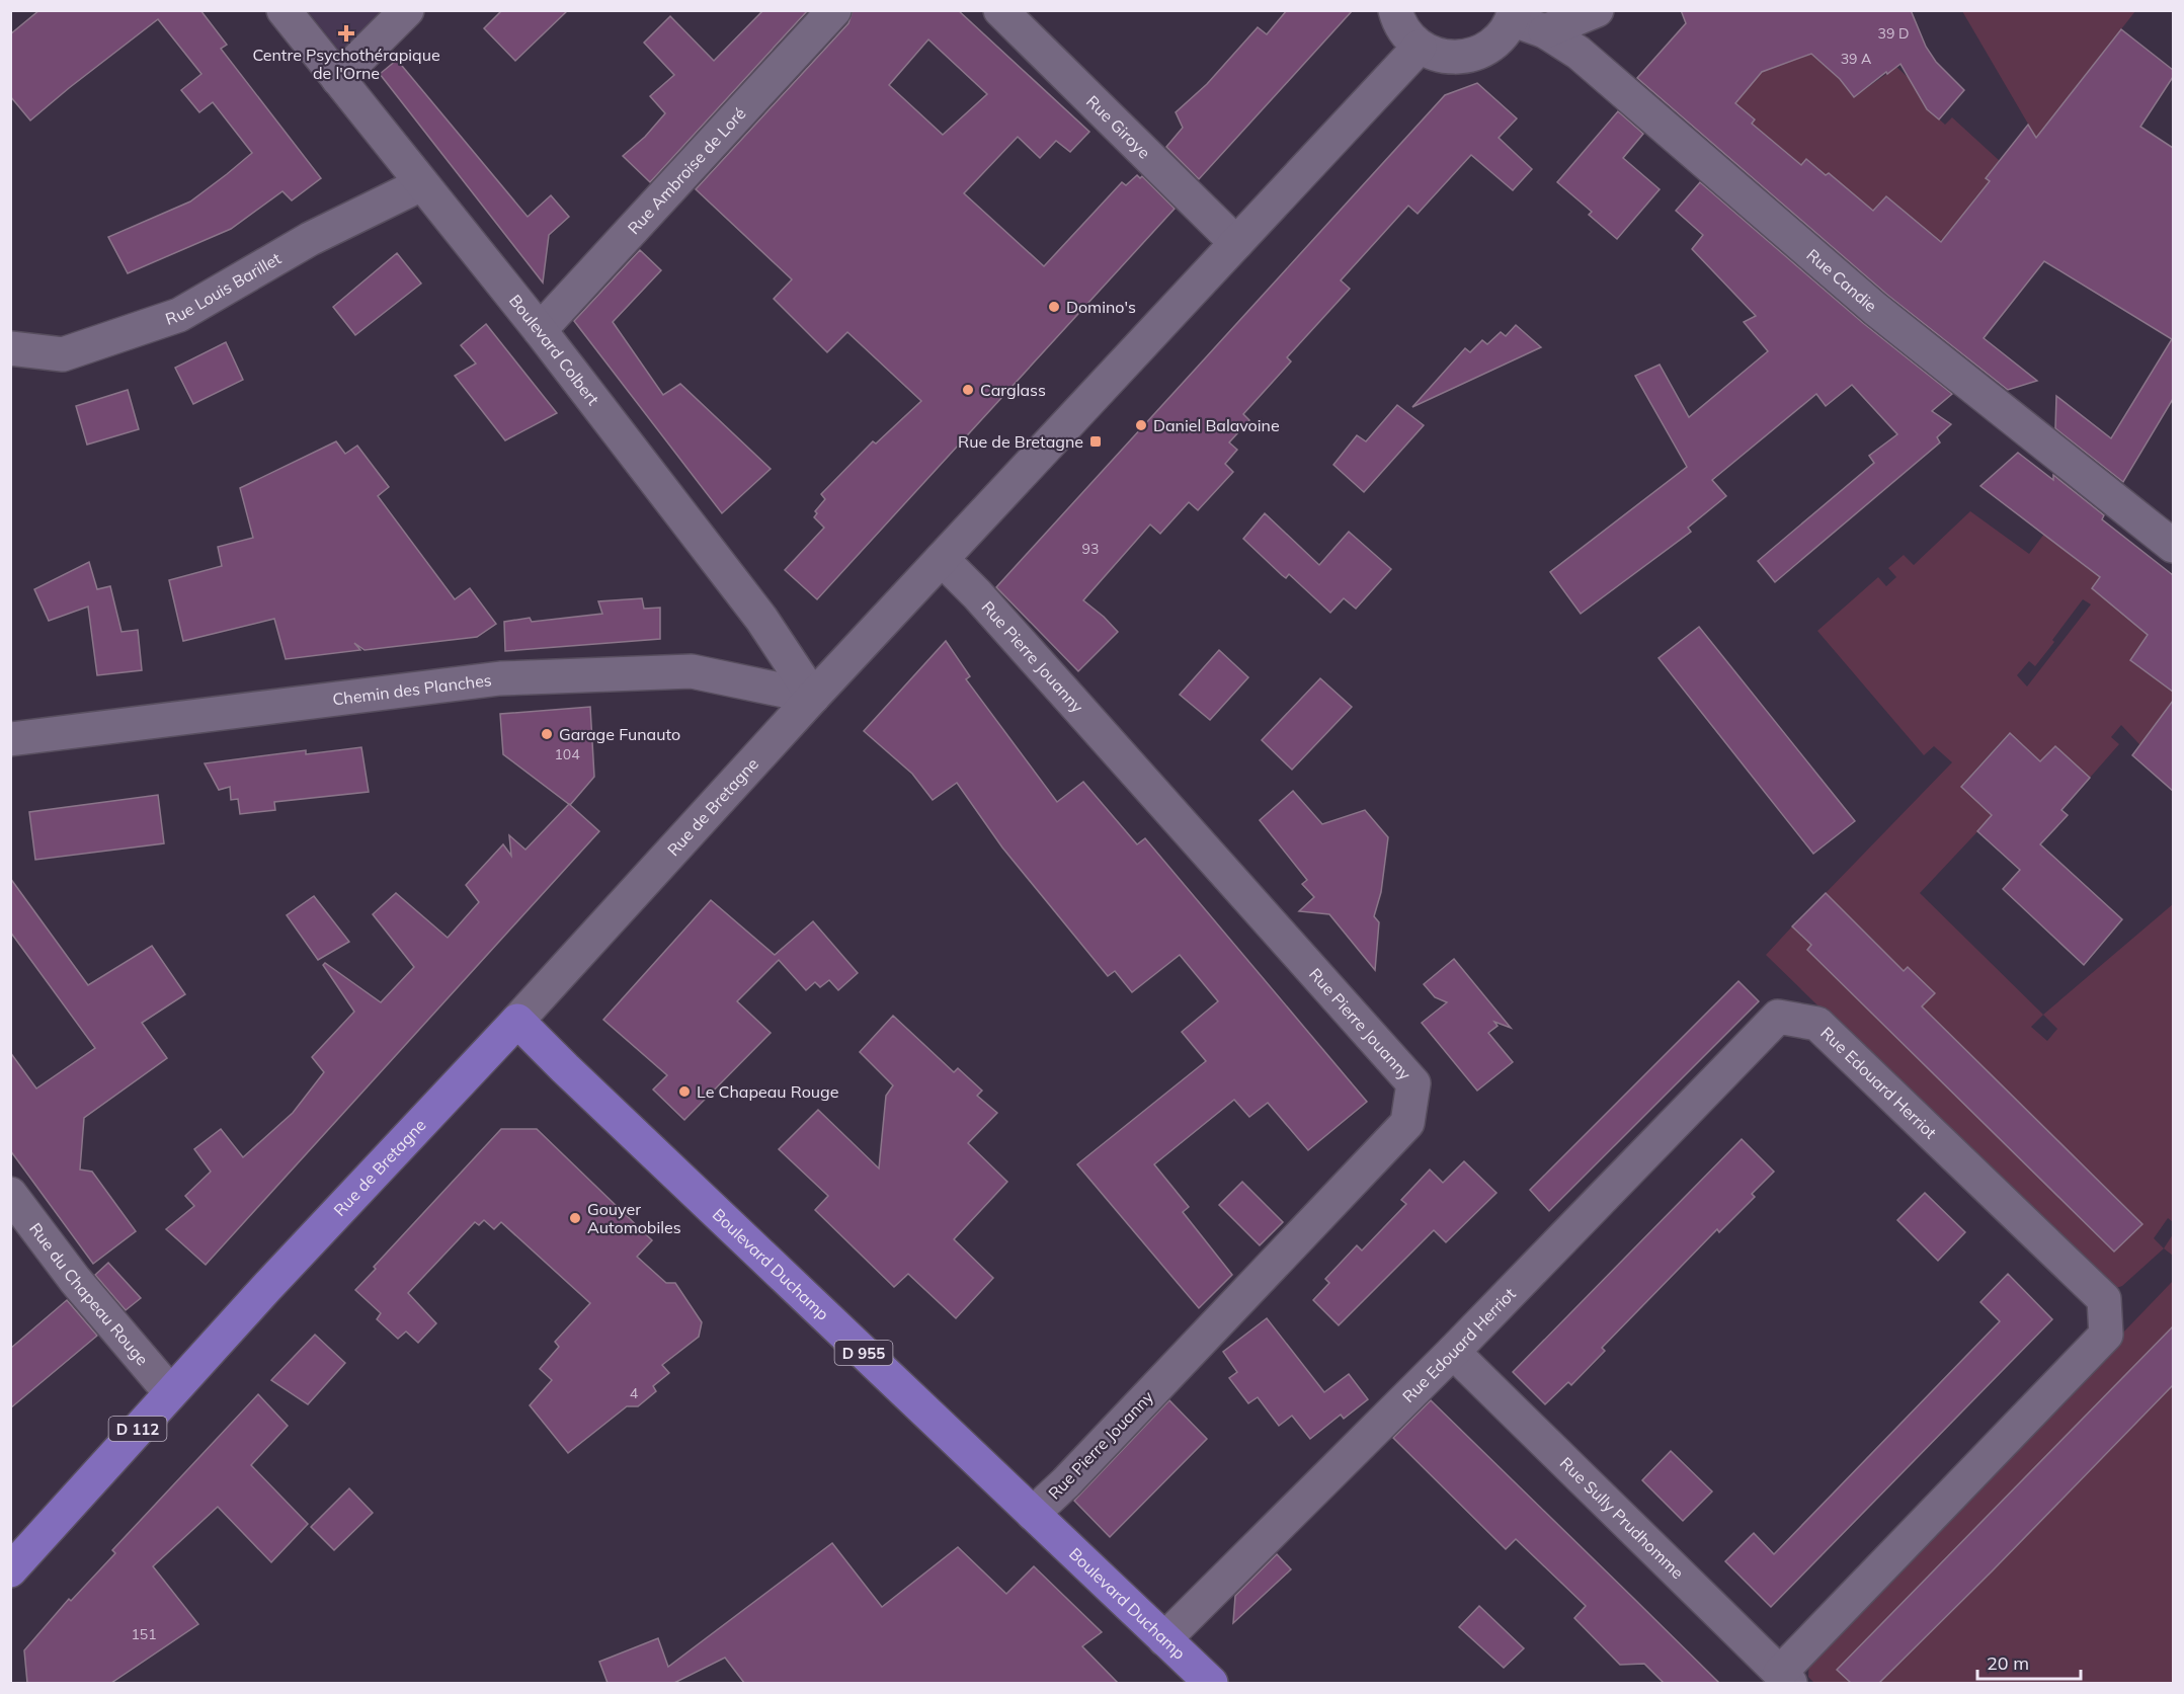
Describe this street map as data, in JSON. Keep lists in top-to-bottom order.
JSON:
{
  "streets": {
    "main road": [
      "Rue de Bretagne",
      "Boulevard Duchamp",
      "D 955",
      "D 112"
    ],
    "street": [
      "Rue Giroye",
      "Rue Ambroise de Loré",
      "Rue Candie",
      "Rue Louis Barillet",
      "Boulevard Colbert",
      "Rue Pierre Jouanny",
      "Chemin des Planches",
      "Rue Edouard Herriot",
      "Rue du Chapeau Rouge",
      "Rue Sully Prudhomme"
    ]
  },
  "crossings": [
    ["Rue Giroye", "Rue de Bretagne"],
    ["Rue Ambroise de Loré", "Boulevard Colbert"],
    ["Rue Louis Barillet", "Boulevard Colbert"],
    ["Boulevard Colbert", "Chemin des Planches"],
    ["Boulevard Colbert", "Rue de Bretagne"],
    ["Rue Pierre Jouanny", "Rue de Bretagne"],
    ["Rue Pierre Jouanny", "Boulevard Duchamp"],
    ["Chemin des Planches", "Rue de Bretagne"],
    ["Rue de Bretagne", "Boulevard Duchamp"],
    ["Rue de Bretagne", "Rue du Chapeau Rouge"],
    ["Rue Edouard Herriot", "Boulevard Duchamp"],
    ["Rue Edouard Herriot", "Rue Sully Prudhomme"]
  ],
  "places": {
    "health": ["Centre Psychothérapique de l'Orne"],
    "other": [
      "Domino's",
      "Carglass",
      "Daniel Balavoine",
      "Garage Funauto",
      "Le Chapeau Rouge",
      "Gouyer Automobiles"
    ],
    "transit": ["Rue de Bretagne"]
  },
  "house_numbers": [
    "39 D",
    "39 A",
    "93",
    "104",
    "4",
    "151"
  ],
  "scale_bar": "20 m"
}
